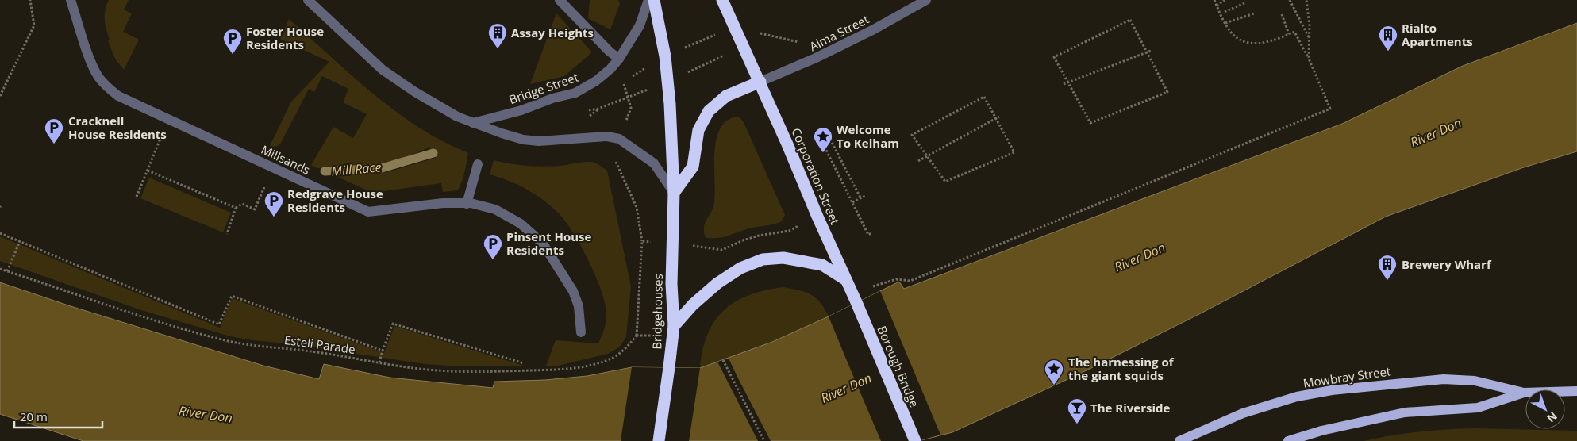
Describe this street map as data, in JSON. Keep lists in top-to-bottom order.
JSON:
{
  "streets": {
    "highway": ["Corporation Street", "Bridgehouses", "Borough Bridge"],
    "main road": ["Mowbray Street"],
    "street": ["Alma Street", "Bridge Street", "Millsands"],
    "path": ["Esteli Parade"]
  },
  "crossings": [
    ["Alma Street", "Corporation Street"],
    ["Corporation Street", "Borough Bridge"],
    ["Bridgehouses", "Esteli Parade"]
  ],
  "water": ["River Don", "Mill Race"],
  "places": {
    "building": ["Assay Heights", "Rialto Apartments", "Brewery Wharf"],
    "parking": [
      "Foster House Residents",
      "Cracknell House Residents",
      "Redgrave House Residents",
      "Pinsent House Residents"
    ],
    "place": ["Welcome To Kelham", "The harnessing of the giant squids"],
    "bar": ["The Riverside"]
  },
  "scale_bar": "20 m",
  "north": "bottom right"
}
